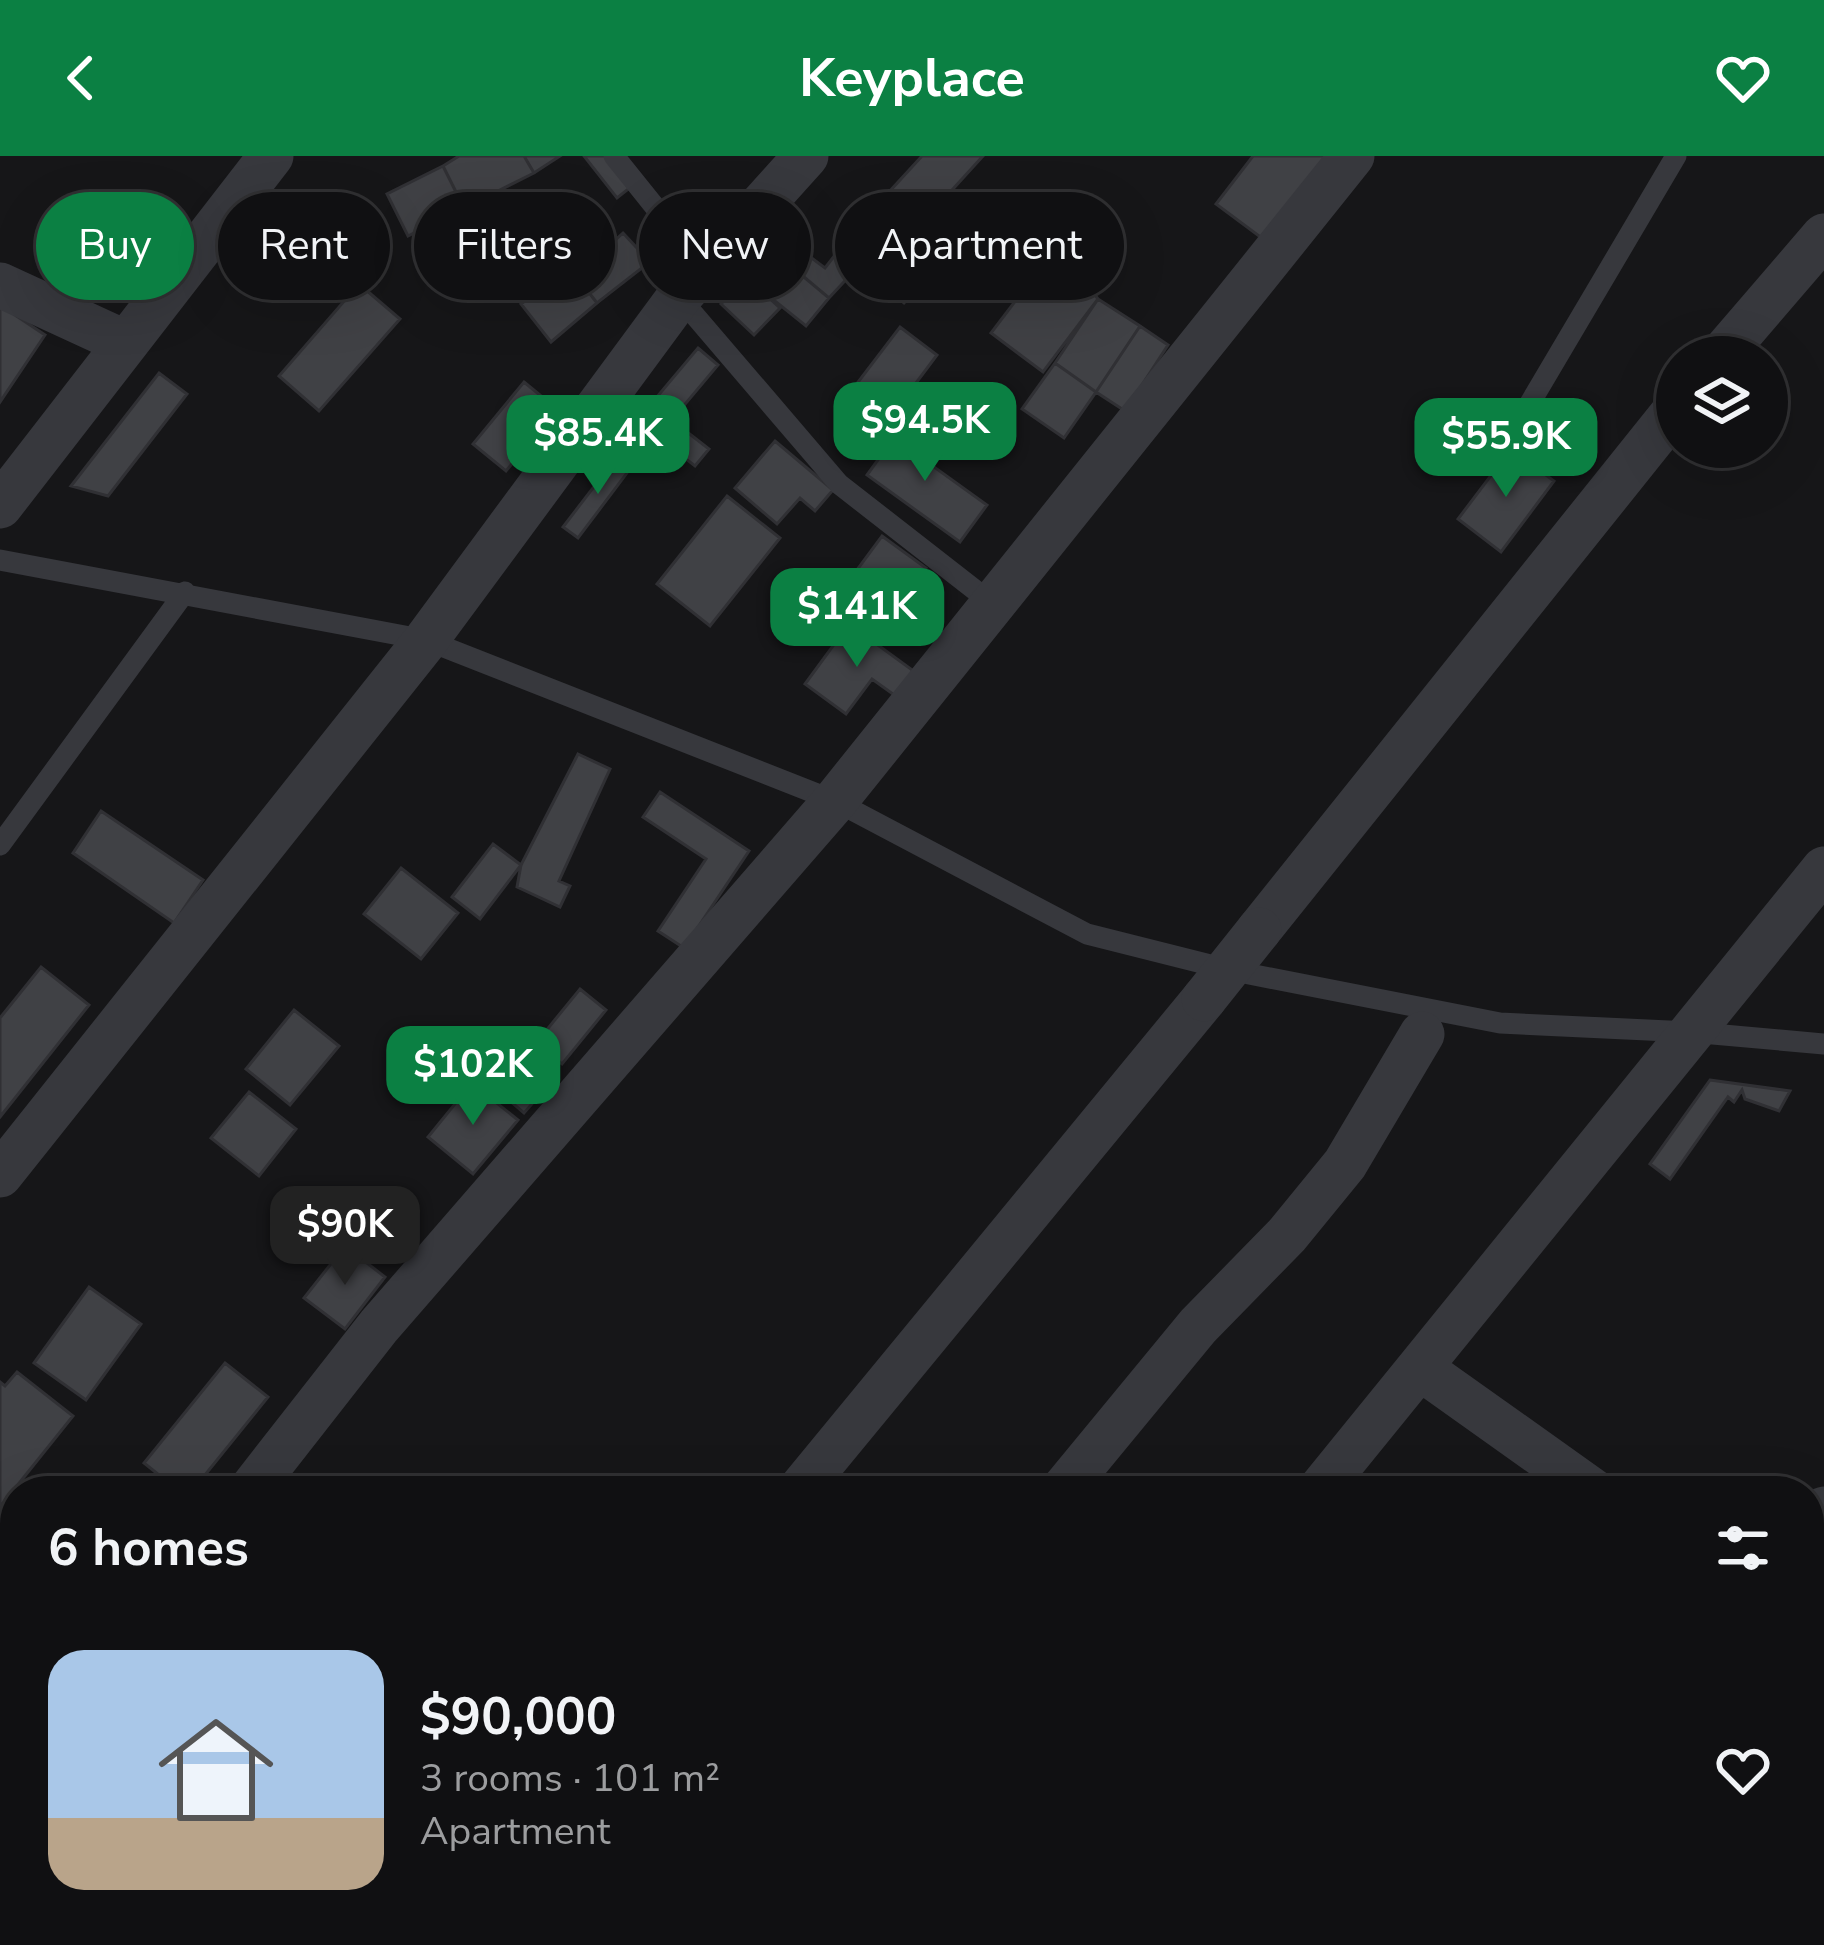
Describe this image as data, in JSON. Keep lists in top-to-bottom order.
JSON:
{
  "page": {
    "header": "Keyplace",
    "chip": [
      "Buy",
      "Rent",
      "Filters",
      "New",
      "Apartment"
    ],
    "price": [
      "$94.5K",
      "$85.4K",
      "$55.9K",
      "$141K",
      "$102K",
      "$90K"
    ],
    "heading": "6 homes",
    "list": [
      {
        "name": "$90,000",
        "note": "3 rooms · 101 m² · Apartment"
      }
    ]
  }
}
